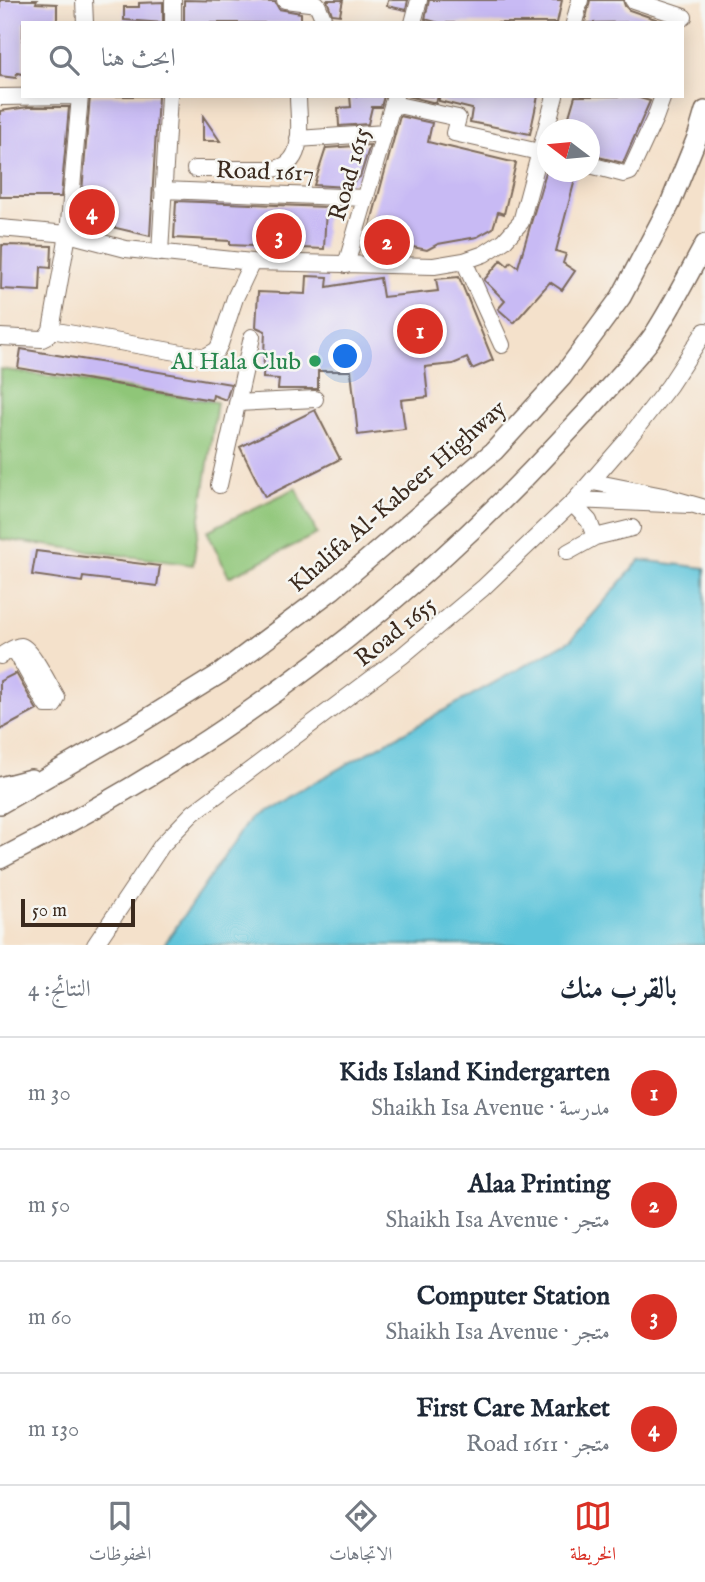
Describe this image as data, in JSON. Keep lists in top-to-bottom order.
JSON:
{
  "streets": {
    "main road": ["Khalifa Al-Kabeer Highway"],
    "street": ["Road 1617", "Road 1615", "Road 1655"]
  },
  "crossings": [
    ["Road 1617", "Road 1615"]
  ],
  "places": ["Al Hala Club"],
  "scale_bar": "50 m",
  "north": "left",
  "page": {
    "search": "ابحث هنا",
    "pins": [
      "4",
      "3",
      "2",
      "1"
    ],
    "scale": "50 m",
    "heading": ["بالقرب منك", "النتائج: 4"],
    "list": [
      {
        "mark": "1",
        "name": "Kids Island Kindergarten",
        "note": "مدرسة · Shaikh Isa Avenue",
        "value": "30 m"
      },
      {
        "mark": "2",
        "name": "Alaa Printing",
        "note": "متجر · Shaikh Isa Avenue",
        "value": "50 m"
      },
      {
        "mark": "3",
        "name": "Computer Station",
        "note": "متجر · Shaikh Isa Avenue",
        "value": "60 m"
      },
      {
        "mark": "4",
        "name": "First Care Market",
        "note": "متجر · Road 1611",
        "value": "130 m"
      }
    ],
    "nav": ["الخريطة", "الاتجاهات", "المحفوظات"]
  }
}
